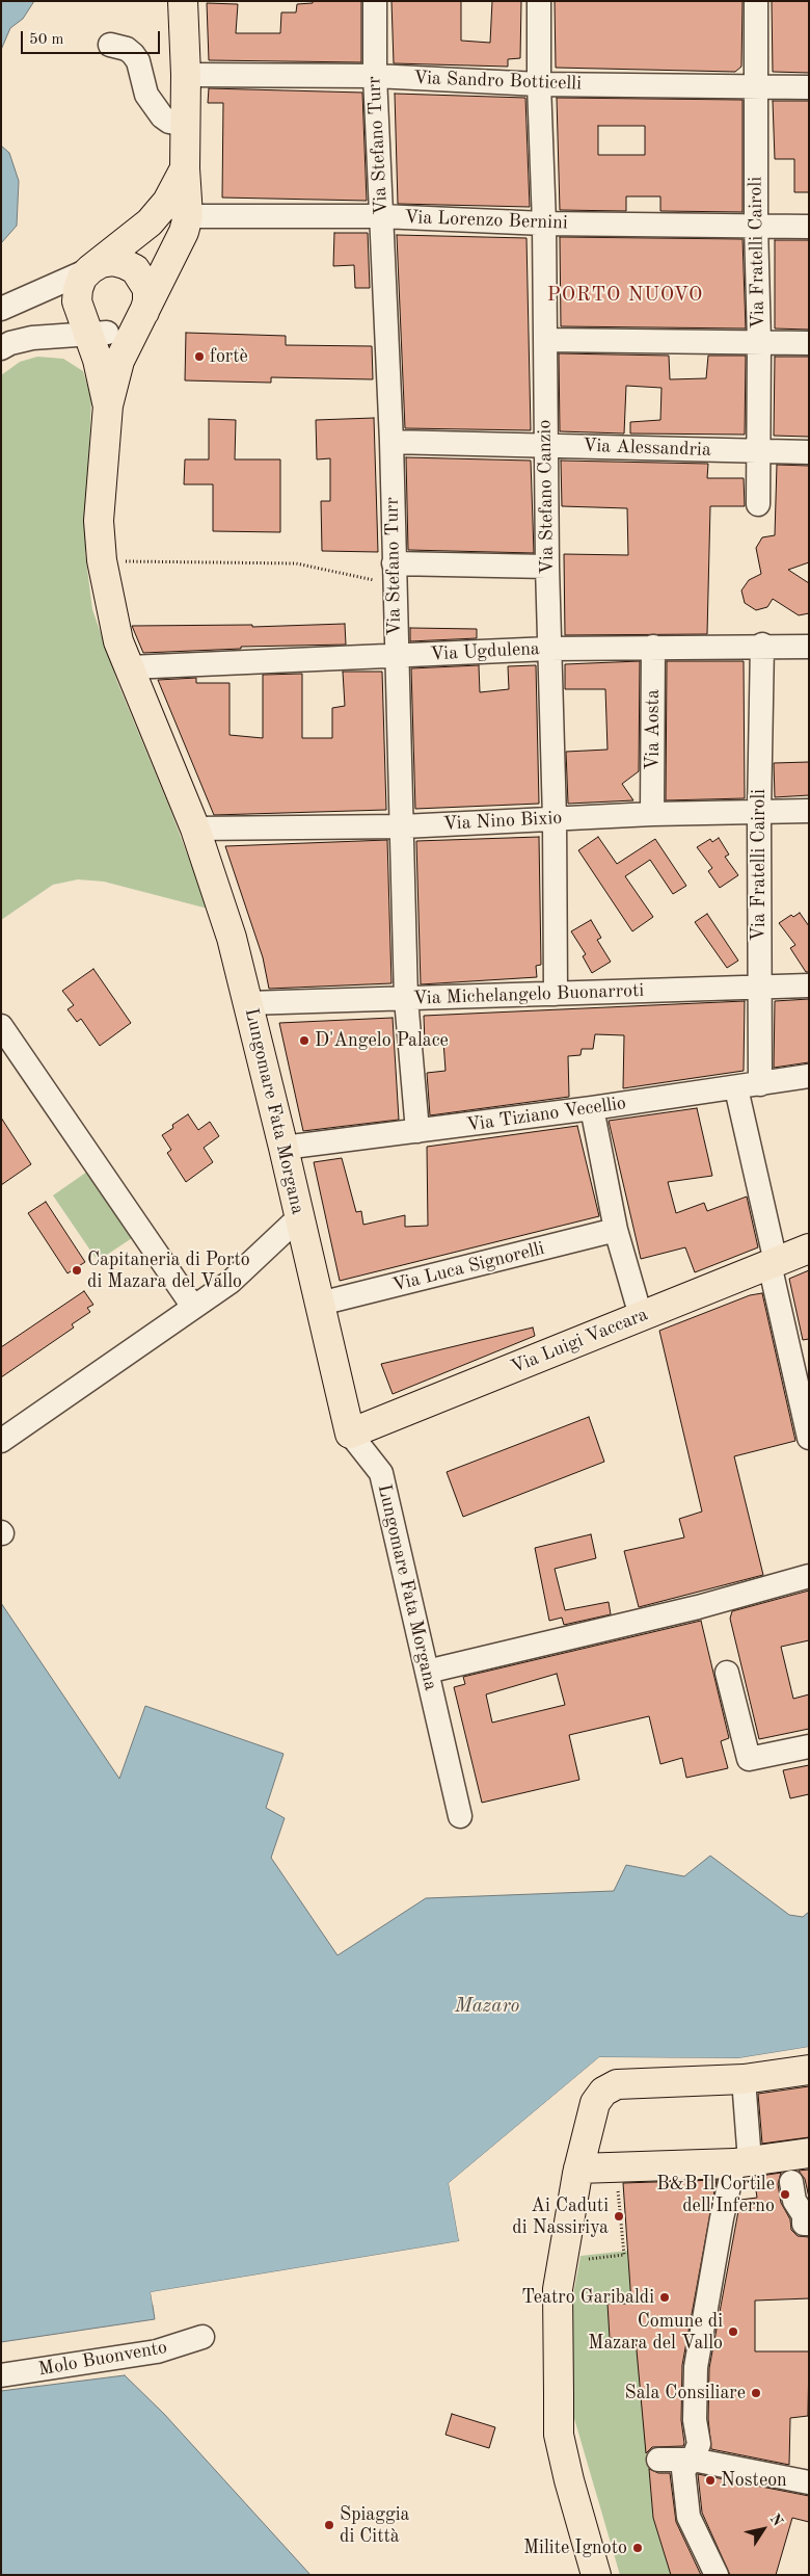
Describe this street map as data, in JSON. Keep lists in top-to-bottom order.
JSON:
{
  "streets": {
    "main road": ["Lungomare Fata Morgana", "Via Luigi Vaccara"],
    "street": [
      "Via Sandro Botticelli",
      "Via Stefano Turr",
      "Via Lorenzo Bernini",
      "Via Fratelli Cairoli",
      "Via Alessandria",
      "Via Stefano Canzio",
      "Via Ugdulena",
      "Via Aosta",
      "Via Nino Bixio",
      "Via Michelangelo Buonarroti",
      "Via Tiziano Vecellio",
      "Via Luca Signorelli",
      "Molo Buonvento"
    ]
  },
  "crossings": [
    ["Via Sandro Botticelli", "Via Stefano Turr"],
    ["Via Sandro Botticelli", "Via Fratelli Cairoli"],
    ["Via Sandro Botticelli", "Via Stefano Canzio"],
    ["Via Stefano Turr", "Via Lorenzo Bernini"],
    ["Via Stefano Turr", "Via Alessandria"],
    ["Via Stefano Turr", "Via Ugdulena"],
    ["Via Stefano Turr", "Via Nino Bixio"],
    ["Via Stefano Turr", "Via Michelangelo Buonarroti"],
    ["Via Stefano Turr", "Via Tiziano Vecellio"],
    ["Via Lorenzo Bernini", "Via Fratelli Cairoli"],
    ["Via Lorenzo Bernini", "Via Stefano Canzio"],
    ["Via Fratelli Cairoli", "Via Alessandria"],
    ["Via Fratelli Cairoli", "Via Ugdulena"],
    ["Via Fratelli Cairoli", "Via Nino Bixio"],
    ["Via Fratelli Cairoli", "Via Michelangelo Buonarroti"],
    ["Via Fratelli Cairoli", "Via Tiziano Vecellio"],
    ["Via Alessandria", "Via Stefano Canzio"],
    ["Via Stefano Canzio", "Via Ugdulena"],
    ["Via Stefano Canzio", "Via Nino Bixio"],
    ["Via Stefano Canzio", "Via Michelangelo Buonarroti"],
    ["Via Ugdulena", "Via Aosta"],
    ["Via Ugdulena", "Lungomare Fata Morgana"],
    ["Via Aosta", "Via Nino Bixio"],
    ["Via Nino Bixio", "Lungomare Fata Morgana"],
    ["Via Michelangelo Buonarroti", "Lungomare Fata Morgana"],
    ["Lungomare Fata Morgana", "Via Tiziano Vecellio"],
    ["Lungomare Fata Morgana", "Via Luca Signorelli"],
    ["Lungomare Fata Morgana", "Via Luigi Vaccara"]
  ],
  "districts": ["PORTO NUOVO"],
  "water": ["Mazaro"],
  "places": [
    "fortè",
    "D'Angelo Palace",
    "Capitaneria di Porto di Mazara del Vallo",
    "B&B Il Cortile dell'Inferno",
    "Ai Caduti di Nassiriya",
    "Teatro Garibaldi",
    "Comune di Mazara del Vallo",
    "Sala Consiliare",
    "Nosteon",
    "Spiaggia di Città",
    "Milite Ignoto"
  ],
  "scale_bar": "50 m",
  "north": "top right"
}
